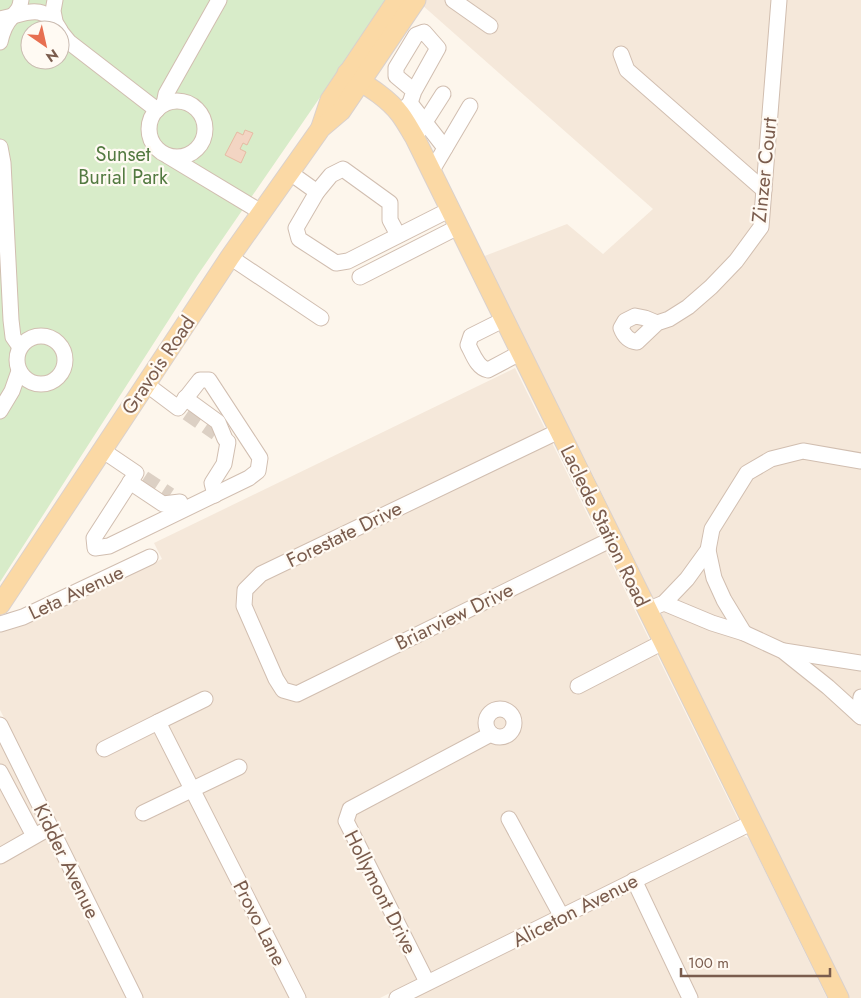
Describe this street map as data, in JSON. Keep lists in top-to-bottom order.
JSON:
{
  "streets": {
    "main road": ["Gravois Road", "Laclede Station Road"],
    "street": [
      "Zinzer Court",
      "Forestate Drive",
      "Leta Avenue",
      "Briarview Drive",
      "Kidder Avenue",
      "Hollymont Drive",
      "Aliceton Avenue",
      "Provo Lane"
    ]
  },
  "crossings": [
    ["Gravois Road", "Laclede Station Road"],
    ["Laclede Station Road", "Forestate Drive"],
    ["Laclede Station Road", "Briarview Drive"],
    ["Laclede Station Road", "Aliceton Avenue"],
    ["Forestate Drive", "Briarview Drive"],
    ["Hollymont Drive", "Aliceton Avenue"]
  ],
  "parks": ["Sunset Burial Park"],
  "scale_bar": "100 m",
  "north": "bottom right"
}
